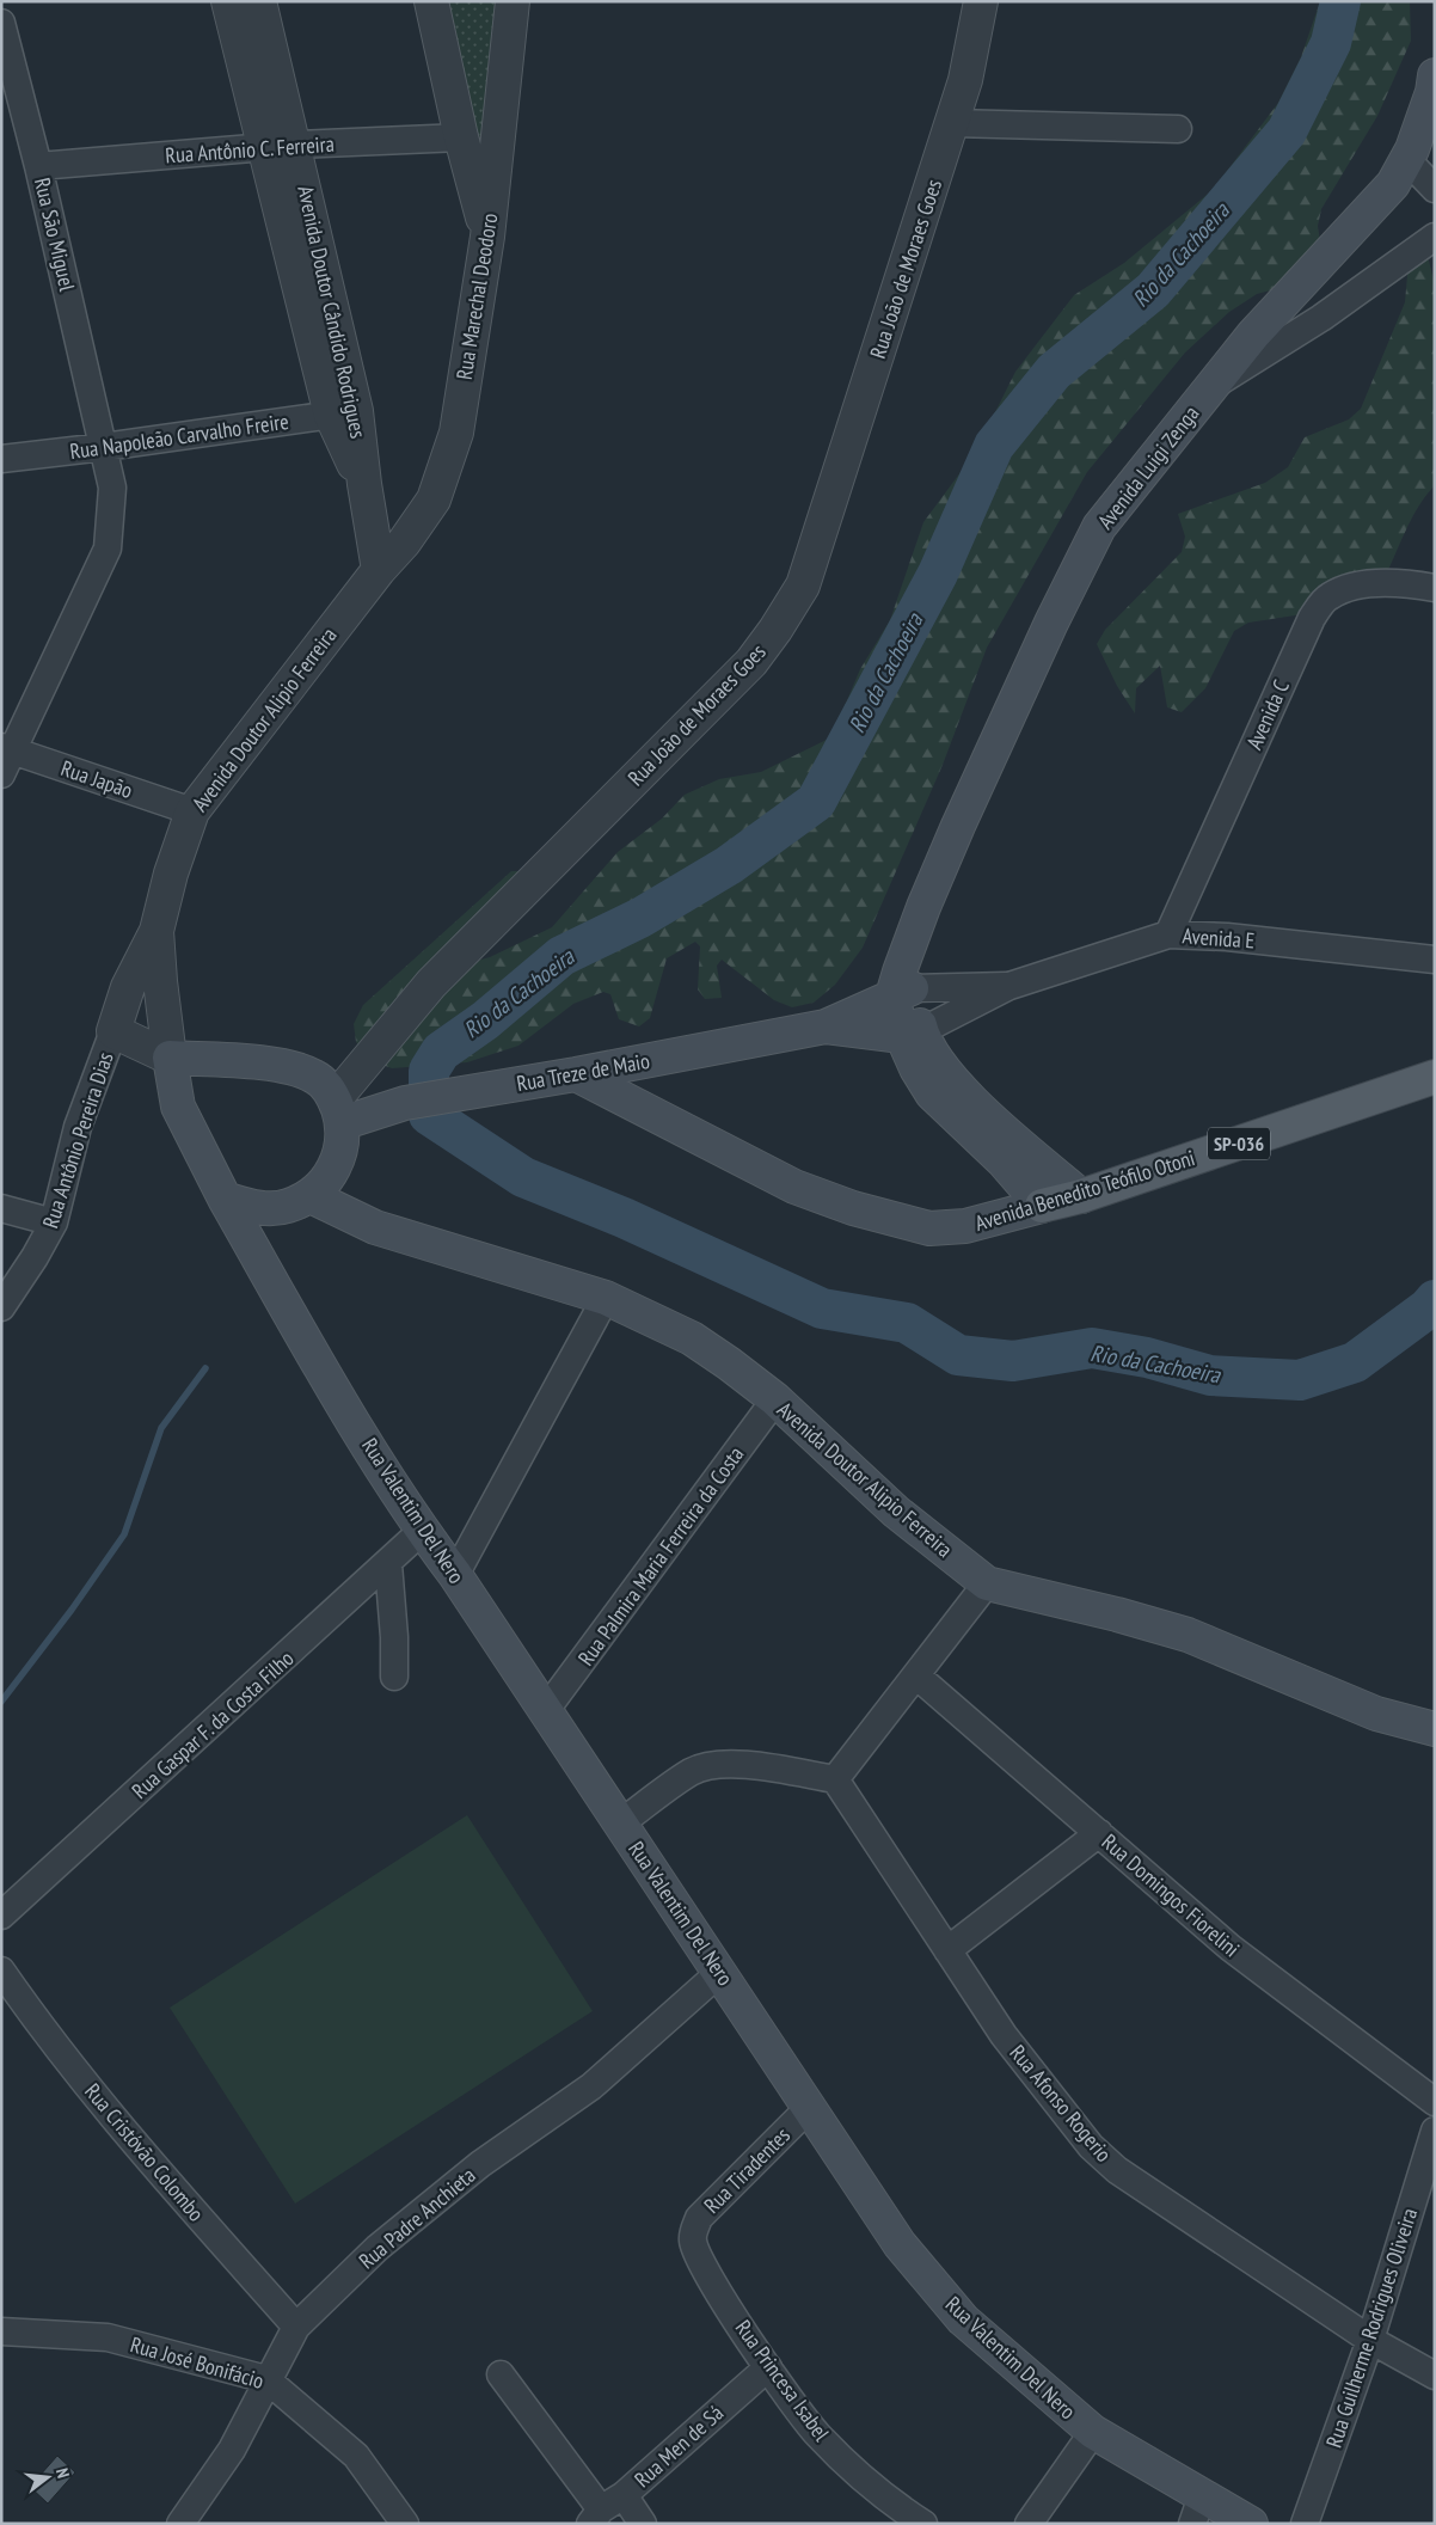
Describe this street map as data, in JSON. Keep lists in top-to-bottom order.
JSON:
{
  "streets": {
    "main road": [
      "Avenida Luigi Zenga",
      "Avenida Doutor Alipio Ferreira",
      "Rua Treze de Maio",
      "SP-036",
      "Avenida Benedito Teófilo Otoni",
      "Rua Valentim Del Nero"
    ],
    "street": [
      "Rua Antônio C. Ferreira",
      "Rua São Miguel",
      "Rua João de Moraes Goes",
      "Rua Marechal Deodoro",
      "Avenida Doutor Cândido Rodrigues",
      "Rua Napoleão Carvalho Freire",
      "Avenida C",
      "Rua Japão",
      "Avenida E",
      "Rua Antônio Pereira Dias",
      "Rua Palmira Maria Ferreira da Costa",
      "Rua Gaspar F. da Costa Filho",
      "Rua Domingos Fiorelini",
      "Rua Afonso Rogerio",
      "Rua Cristóvão Colombo",
      "Rua Tiradentes",
      "Rua Padre Anchieta",
      "Rua Guilherme Rodrigues Oliveira",
      "Rua José Bonifácio",
      "Rua Princesa Isabel",
      "Rua Men de Sá"
    ]
  },
  "crossings": [
    ["Rua Antônio C. Ferreira", "Rua São Miguel"],
    ["Rua Antônio C. Ferreira", "Avenida Doutor Cândido Rodrigues"],
    ["Rua São Miguel", "Rua Napoleão Carvalho Freire"],
    ["Rua São Miguel", "Rua Japão"],
    ["Rua João de Moraes Goes", "Rua Treze de Maio"],
    ["Rua Marechal Deodoro", "Avenida Doutor Cândido Rodrigues"],
    ["Rua Marechal Deodoro", "Avenida Doutor Alipio Ferreira"],
    ["Avenida Doutor Cândido Rodrigues", "Rua Napoleão Carvalho Freire"],
    ["Avenida Doutor Cândido Rodrigues", "Avenida Doutor Alipio Ferreira"],
    ["Avenida Luigi Zenga", "Avenida E"],
    ["Avenida Luigi Zenga", "Rua Treze de Maio"],
    ["Avenida C", "Avenida E"],
    ["Avenida Doutor Alipio Ferreira", "Rua Japão"],
    ["Avenida Doutor Alipio Ferreira", "Rua Antônio Pereira Dias"],
    ["Avenida Doutor Alipio Ferreira", "Rua Valentim Del Nero"],
    ["Avenida Doutor Alipio Ferreira", "Rua Palmira Maria Ferreira da Costa"],
    ["Avenida E", "Rua Treze de Maio"],
    ["Rua Treze de Maio", "Avenida Benedito Teófilo Otoni"],
    ["Rua Antônio Pereira Dias", "Rua Valentim Del Nero"],
    ["Rua Valentim Del Nero", "Rua Palmira Maria Ferreira da Costa"],
    ["Rua Valentim Del Nero", "Rua Gaspar F. da Costa Filho"],
    ["Rua Valentim Del Nero", "Rua Tiradentes"],
    ["Rua Valentim Del Nero", "Rua Padre Anchieta"],
    ["Rua Afonso Rogerio", "Rua Guilherme Rodrigues Oliveira"],
    ["Rua Cristóvão Colombo", "Rua Padre Anchieta"],
    ["Rua Tiradentes", "Rua Princesa Isabel"],
    ["Rua Padre Anchieta", "Rua José Bonifácio"],
    ["Rua Princesa Isabel", "Rua Men de Sá"]
  ],
  "water": ["Rio da Cachoeira"],
  "north": "right"
}
